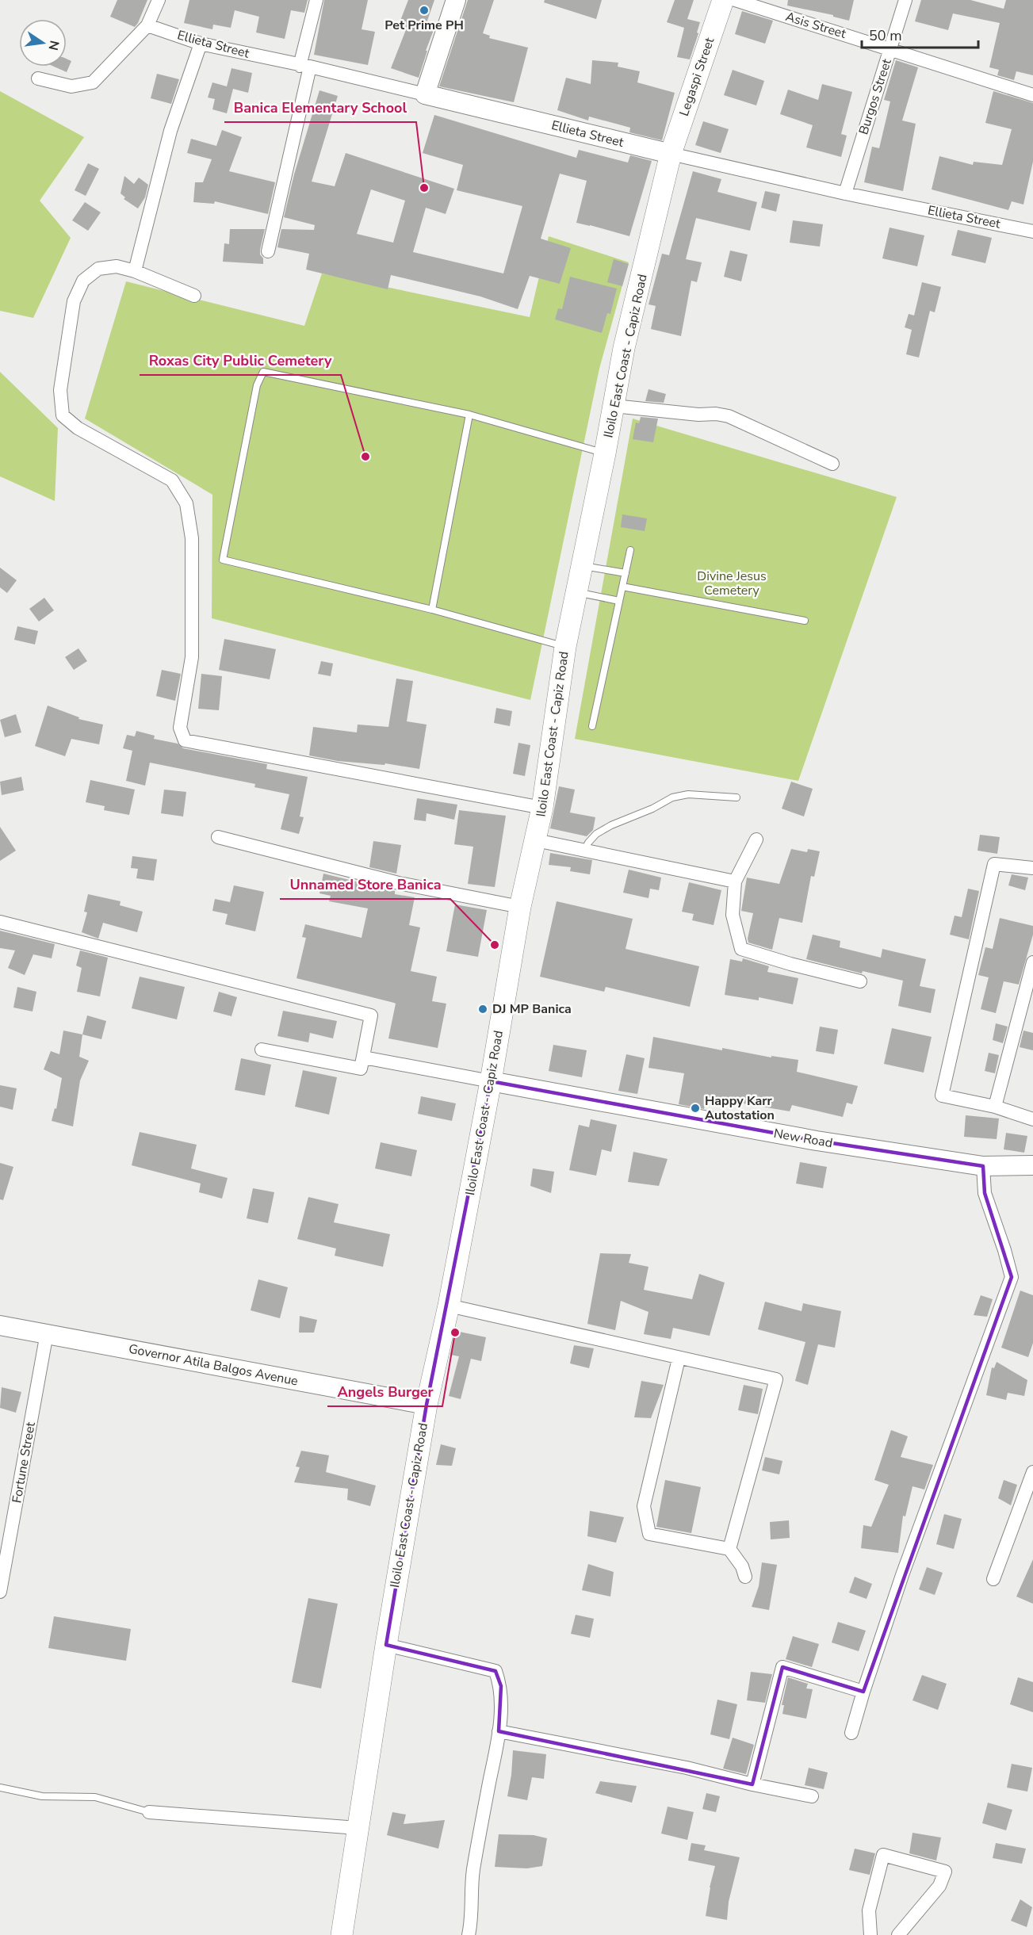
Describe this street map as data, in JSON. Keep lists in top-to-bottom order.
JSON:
{
  "streets": {
    "main road": ["Legaspi Street", "Iloilo East Coast - Capiz Road"],
    "street": [
      "Asis Street",
      "Ellieta Street",
      "Burgos Street",
      "New Road",
      "Governor Atila Balgos Avenue",
      "Fortune Street"
    ]
  },
  "crossings": [
    ["Asis Street", "Burgos Street"],
    ["Ellieta Street", "Legaspi Street"],
    ["Ellieta Street", "Burgos Street"],
    ["Ellieta Street", "Iloilo East Coast - Capiz Road"],
    ["Legaspi Street", "Iloilo East Coast - Capiz Road"],
    ["Iloilo East Coast - Capiz Road", "New Road"],
    ["Iloilo East Coast - Capiz Road", "Governor Atila Balgos Avenue"],
    ["Governor Atila Balgos Avenue", "Fortune Street"]
  ],
  "parks": ["Divine Jesus Cemetery"],
  "places": [
    "Pet Prime PH",
    "Banica Elementary School",
    "Roxas City Public Cemetery",
    "Unnamed Store Banica",
    "DJ MP Banica",
    "Happy Karr Autostation",
    "Angels Burger"
  ],
  "scale_bar": "50 m",
  "north": "right"
}
